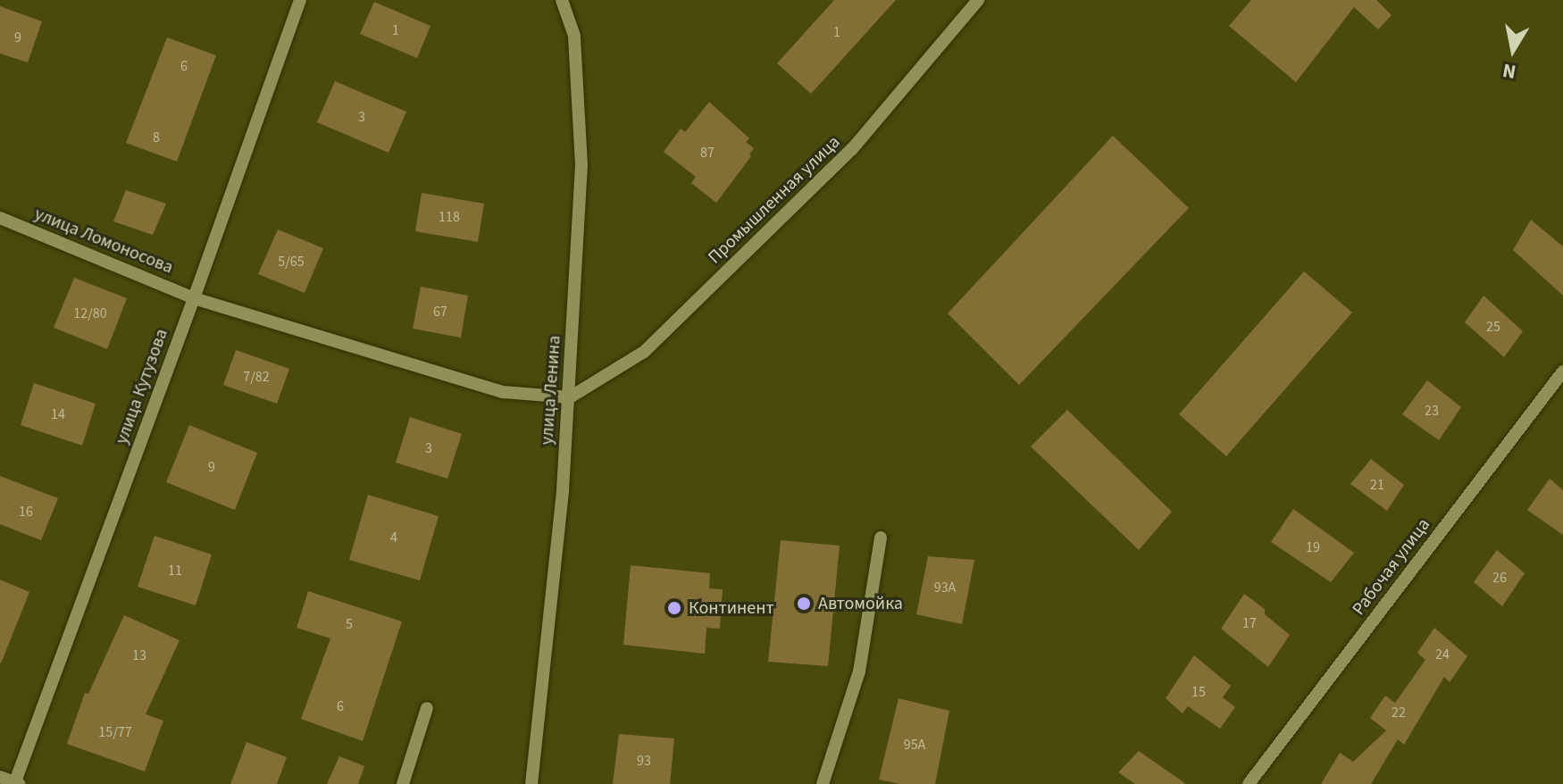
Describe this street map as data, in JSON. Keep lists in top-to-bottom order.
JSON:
{
  "streets": {
    "street": [
      "Промышленная улица",
      "улица Ломоносова",
      "улица Кутузова",
      "улица Ленина",
      "Рабочая улица"
    ]
  },
  "crossings": [
    ["Промышленная улица", "улица Ломоносова"],
    ["Промышленная улица", "улица Ленина"],
    ["улица Ломоносова", "улица Кутузова"],
    ["улица Ломоносова", "улица Ленина"]
  ],
  "places": ["Автомойка", "Континент"],
  "house_numbers": [
    "1",
    "1",
    "9",
    "6",
    "3",
    "8",
    "87",
    "118",
    "5/65",
    "67",
    "12/80",
    "25",
    "7/82",
    "23",
    "14",
    "3",
    "9",
    "21",
    "16",
    "4",
    "19",
    "11",
    "26",
    "93А",
    "17",
    "5",
    "24",
    "13",
    "15",
    "6",
    "22",
    "15/77",
    "95А",
    "93"
  ],
  "north": "bottom"
}
